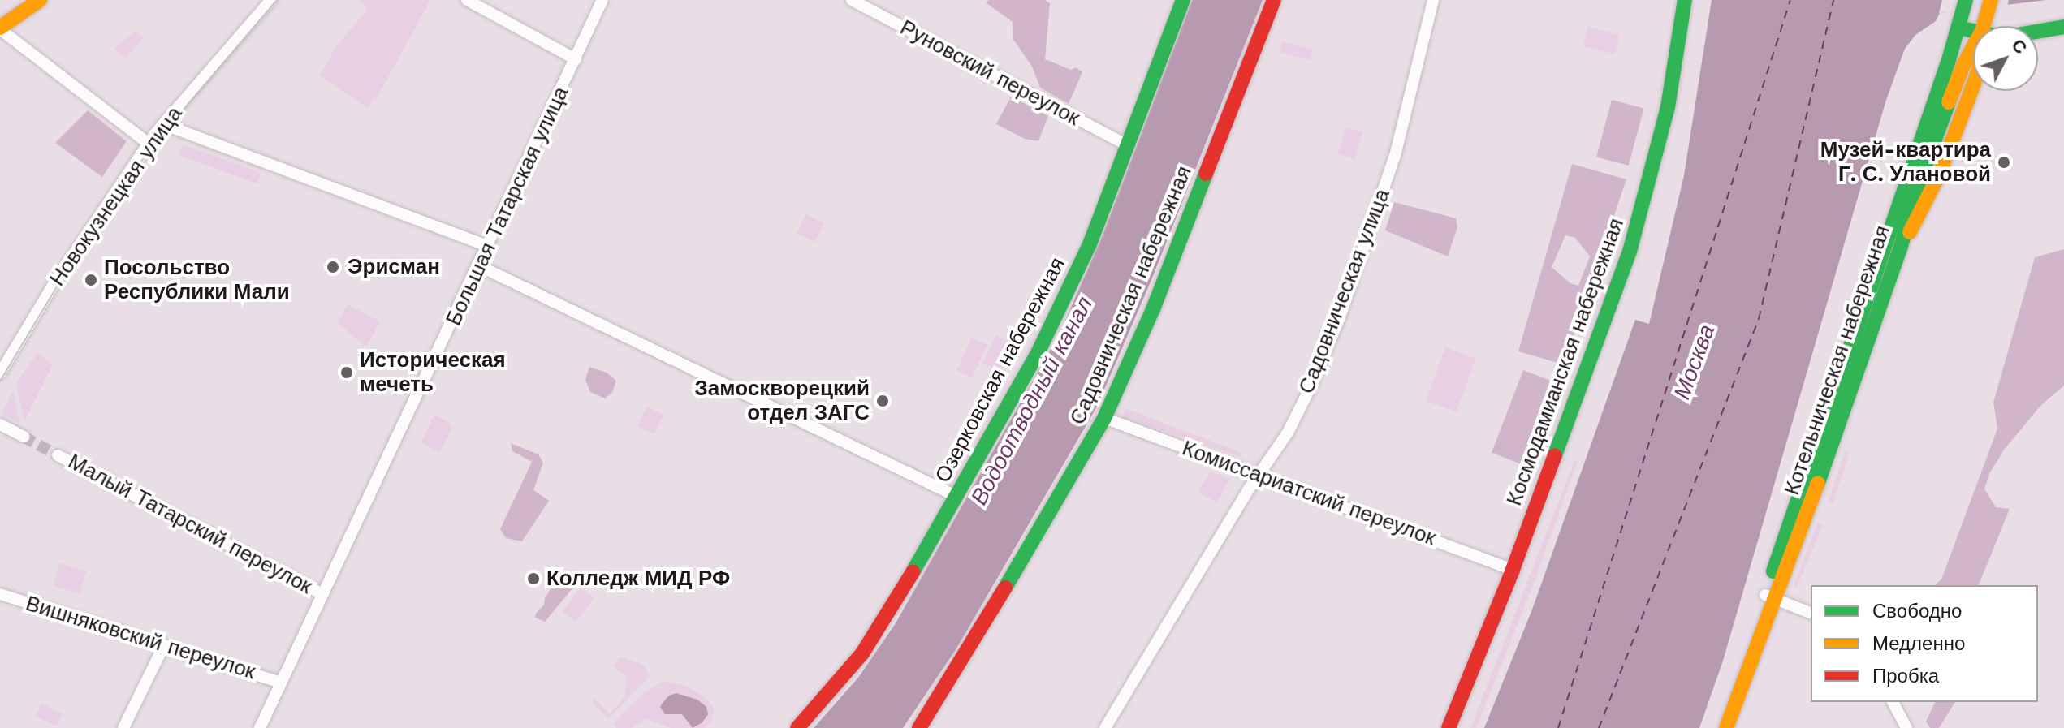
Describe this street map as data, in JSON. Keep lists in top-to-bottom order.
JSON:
{
  "streets": {
    "main road": [
      "Садовническая набережная",
      "Котельническая набережная",
      "Космодамианская набережная",
      "Озерковская набережная"
    ],
    "street": [
      "Руновский переулок",
      "Новокузнецкая улица",
      "Большая Татарская улица",
      "Садовническая улица",
      "Комиссариатский переулок",
      "Малый Татарский переулок",
      "Вишняковский переулок"
    ]
  },
  "crossings": [
    ["Руновский переулок", "Озерковская набережная"],
    ["Большая Татарская улица", "Малый Татарский переулок"],
    ["Большая Татарская улица", "Вишняковский переулок"],
    ["Садовническая улица", "Комиссариатский переулок"],
    ["Садовническая набережная", "Комиссариатский переулок"],
    ["Космодамианская набережная", "Комиссариатский переулок"]
  ],
  "water": ["Москва", "Водоотводный канал"],
  "places": [
    "Музей-квартира Г. С. Улановой",
    "Эрисман",
    "Посольство Республики Мали",
    "Историческая мечеть",
    "Замоскворецкий отдел ЗАГС",
    "Колледж МИД РФ"
  ],
  "legend": ["Свободно", "Медленно", "Пробка"],
  "north": "top right"
}
